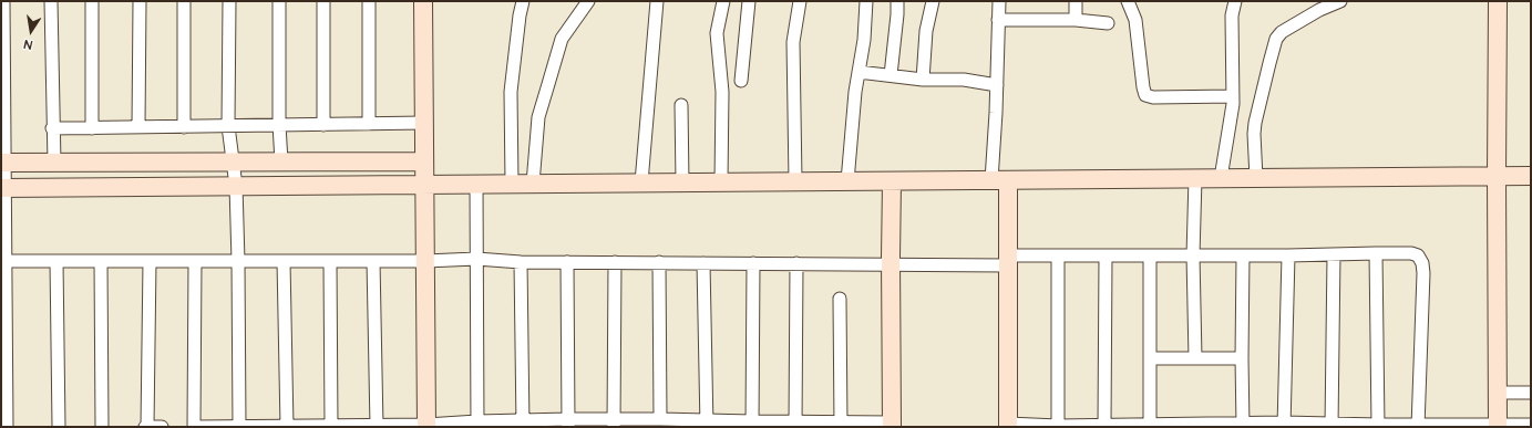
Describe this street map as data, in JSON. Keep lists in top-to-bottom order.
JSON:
{
  "north": "bottom"
}
